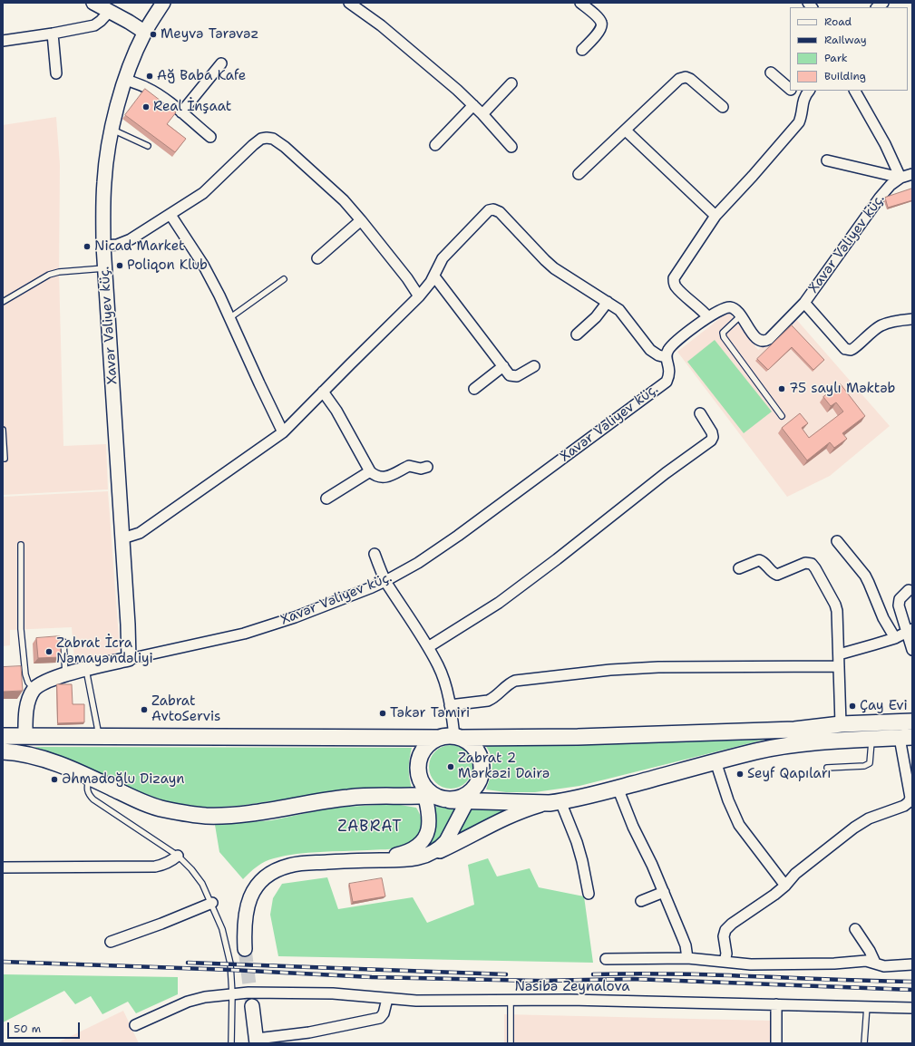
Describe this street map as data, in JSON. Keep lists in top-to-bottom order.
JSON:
{
  "streets": {
    "street": ["Xavər Vəliyev küç.", "Nəsibə Zeynalova"]
  },
  "districts": ["ZABRAT"],
  "places": [
    "Meyvə Tərəvəz",
    "Ağ Baba Kafe",
    "Real İnşaat",
    "Nicad Market",
    "Poliqon Klub",
    "75 saylı Məktəb",
    "Zabrat İcra Nəmayəndəliyi",
    "Çay Evi",
    "Zabrat AvtoServis",
    "Təkər Təmiri",
    "Zabrat 2 Mərkəzi Dairə",
    "Seyf Qapıları",
    "Əhmədoğlu Dizayn"
  ],
  "legend": [
    "Road",
    "Railway",
    "Park",
    "Building"
  ],
  "scale_bar": "50 m"
}
